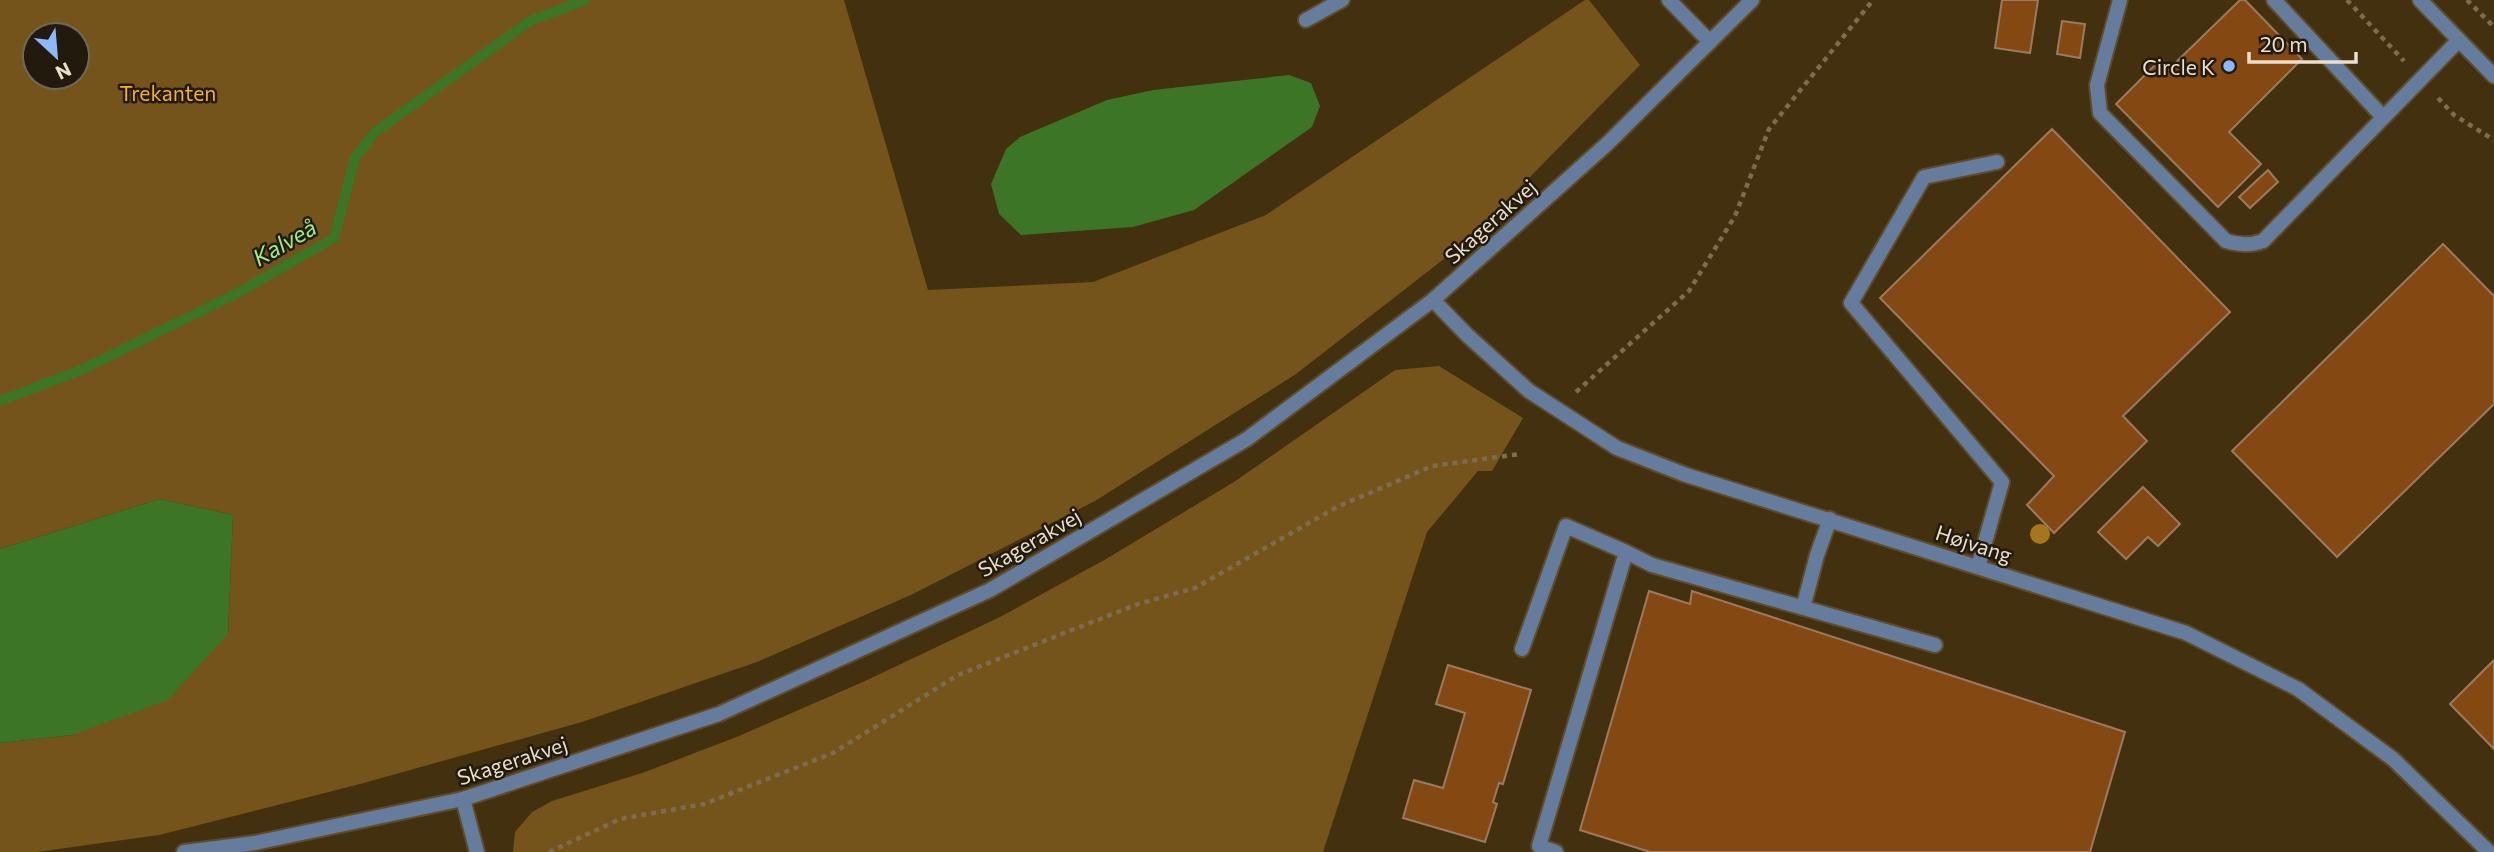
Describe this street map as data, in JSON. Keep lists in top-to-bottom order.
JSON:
{
  "streets": {
    "street": ["Skagerakvej", "Højvang"]
  },
  "crossings": [
    ["Skagerakvej", "Højvang"]
  ],
  "water": ["Kalveå"],
  "parks": ["Trekanten"],
  "places": ["Circle K"],
  "scale_bar": "20 m",
  "north": "bottom right"
}
